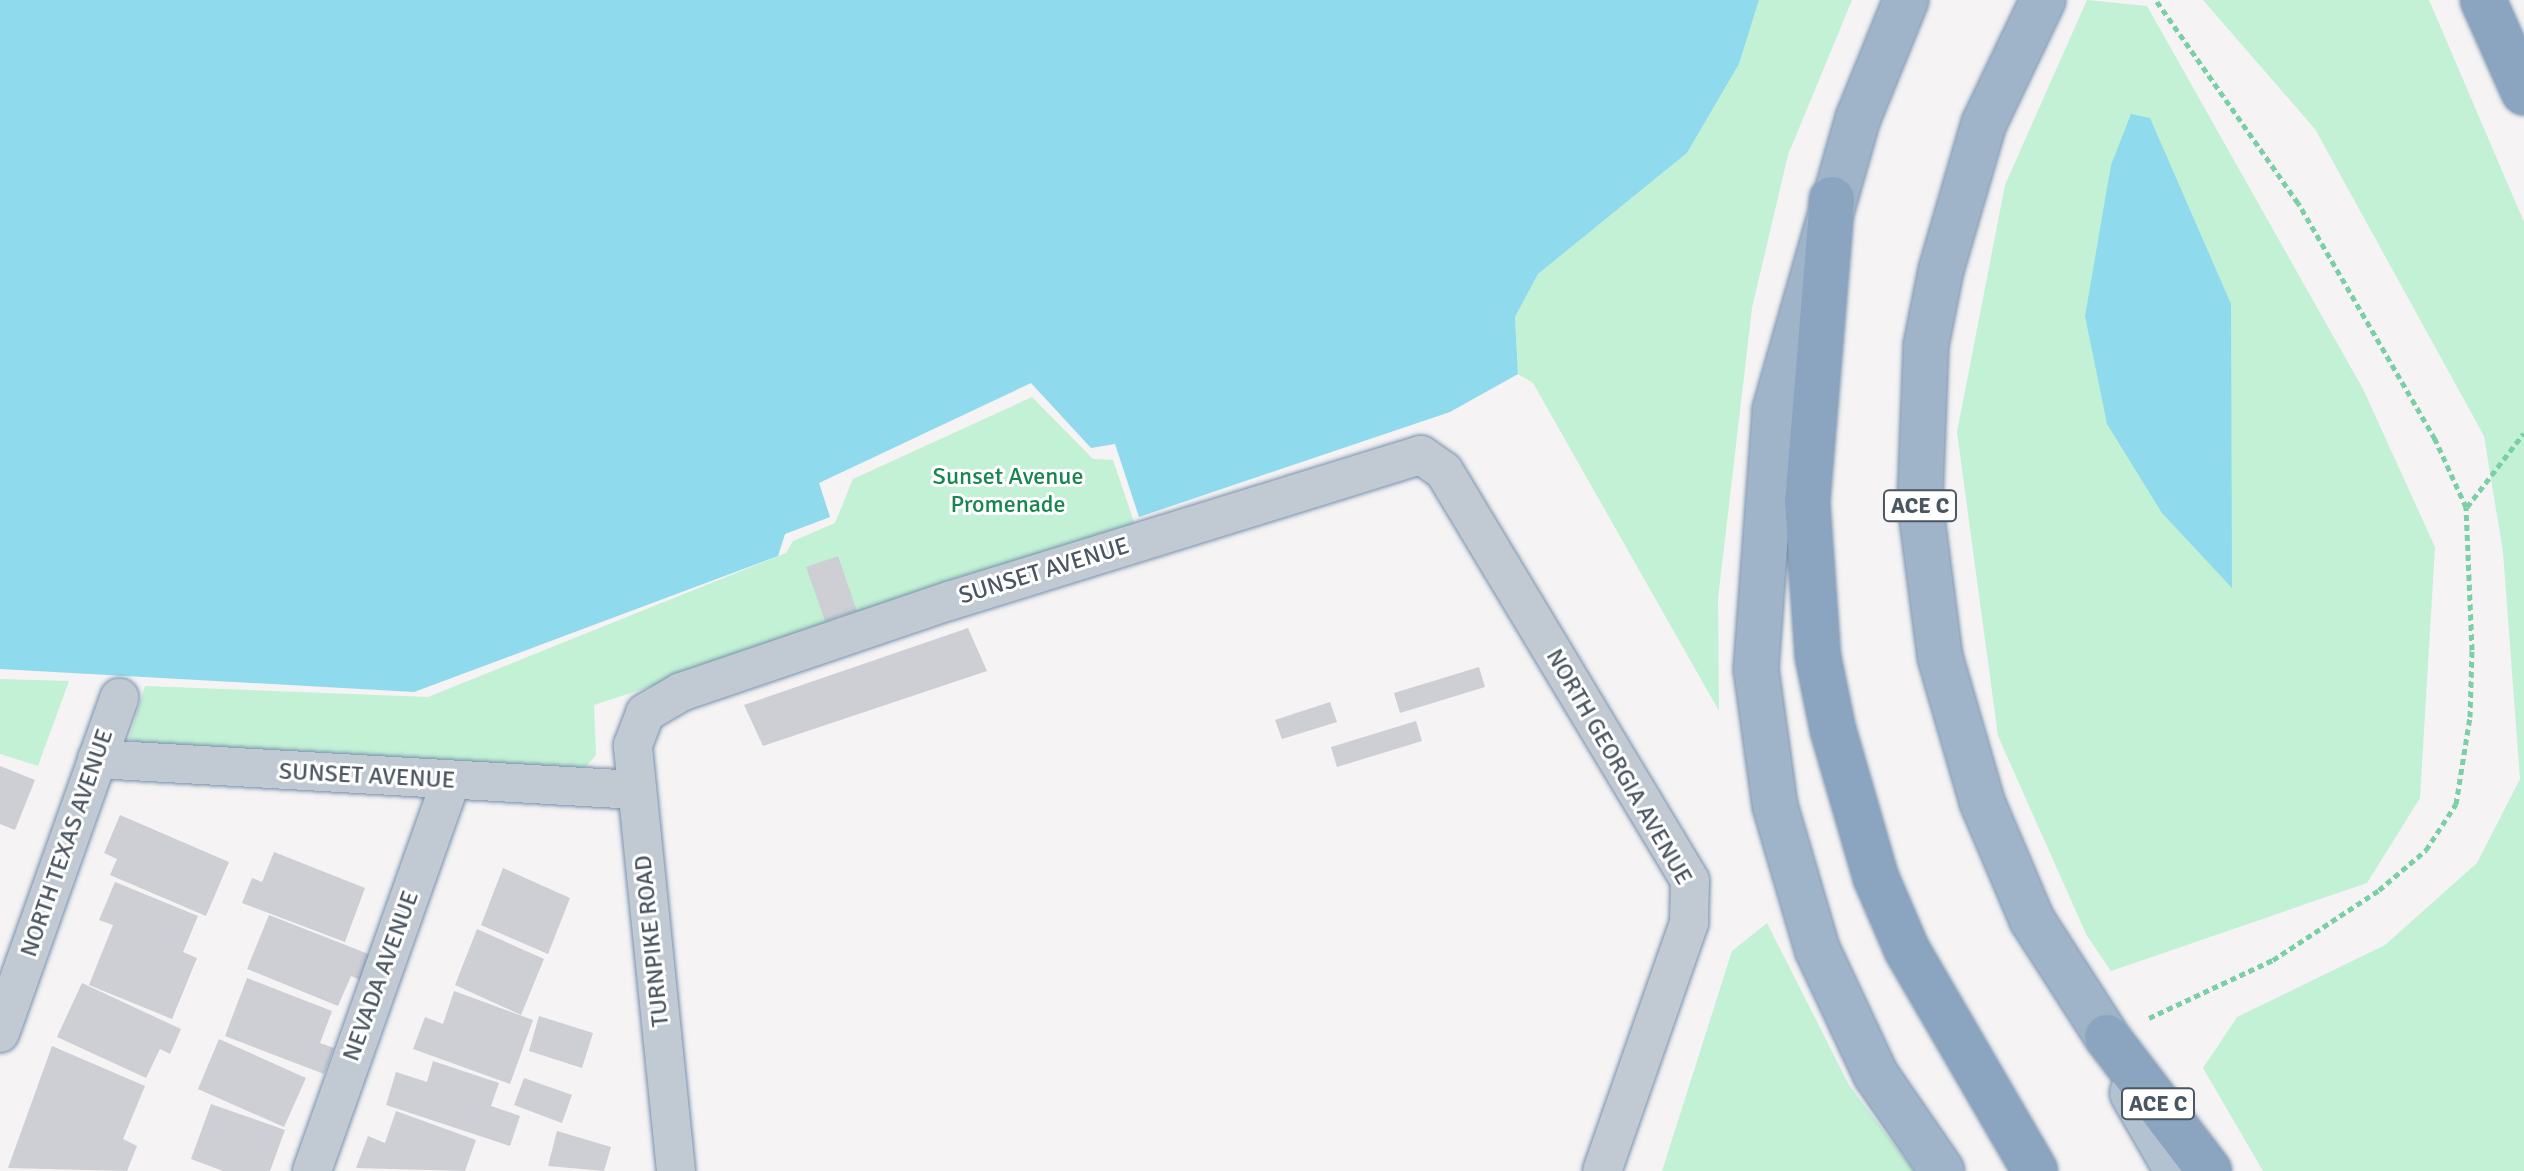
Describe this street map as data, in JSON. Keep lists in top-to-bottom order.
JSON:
{
  "streets": {
    "highway": ["ACE C"],
    "street": [
      "SUNSET AVENUE",
      "NORTH GEORGIA AVENUE",
      "NORTH TEXAS AVENUE",
      "TURNPIKE ROAD",
      "NEVADA AVENUE"
    ]
  },
  "crossings": [
    ["SUNSET AVENUE", "NORTH GEORGIA AVENUE"],
    ["SUNSET AVENUE", "NORTH TEXAS AVENUE"],
    ["SUNSET AVENUE", "TURNPIKE ROAD"],
    ["SUNSET AVENUE", "NEVADA AVENUE"]
  ],
  "parks": ["Sunset Avenue Promenade"]
}
